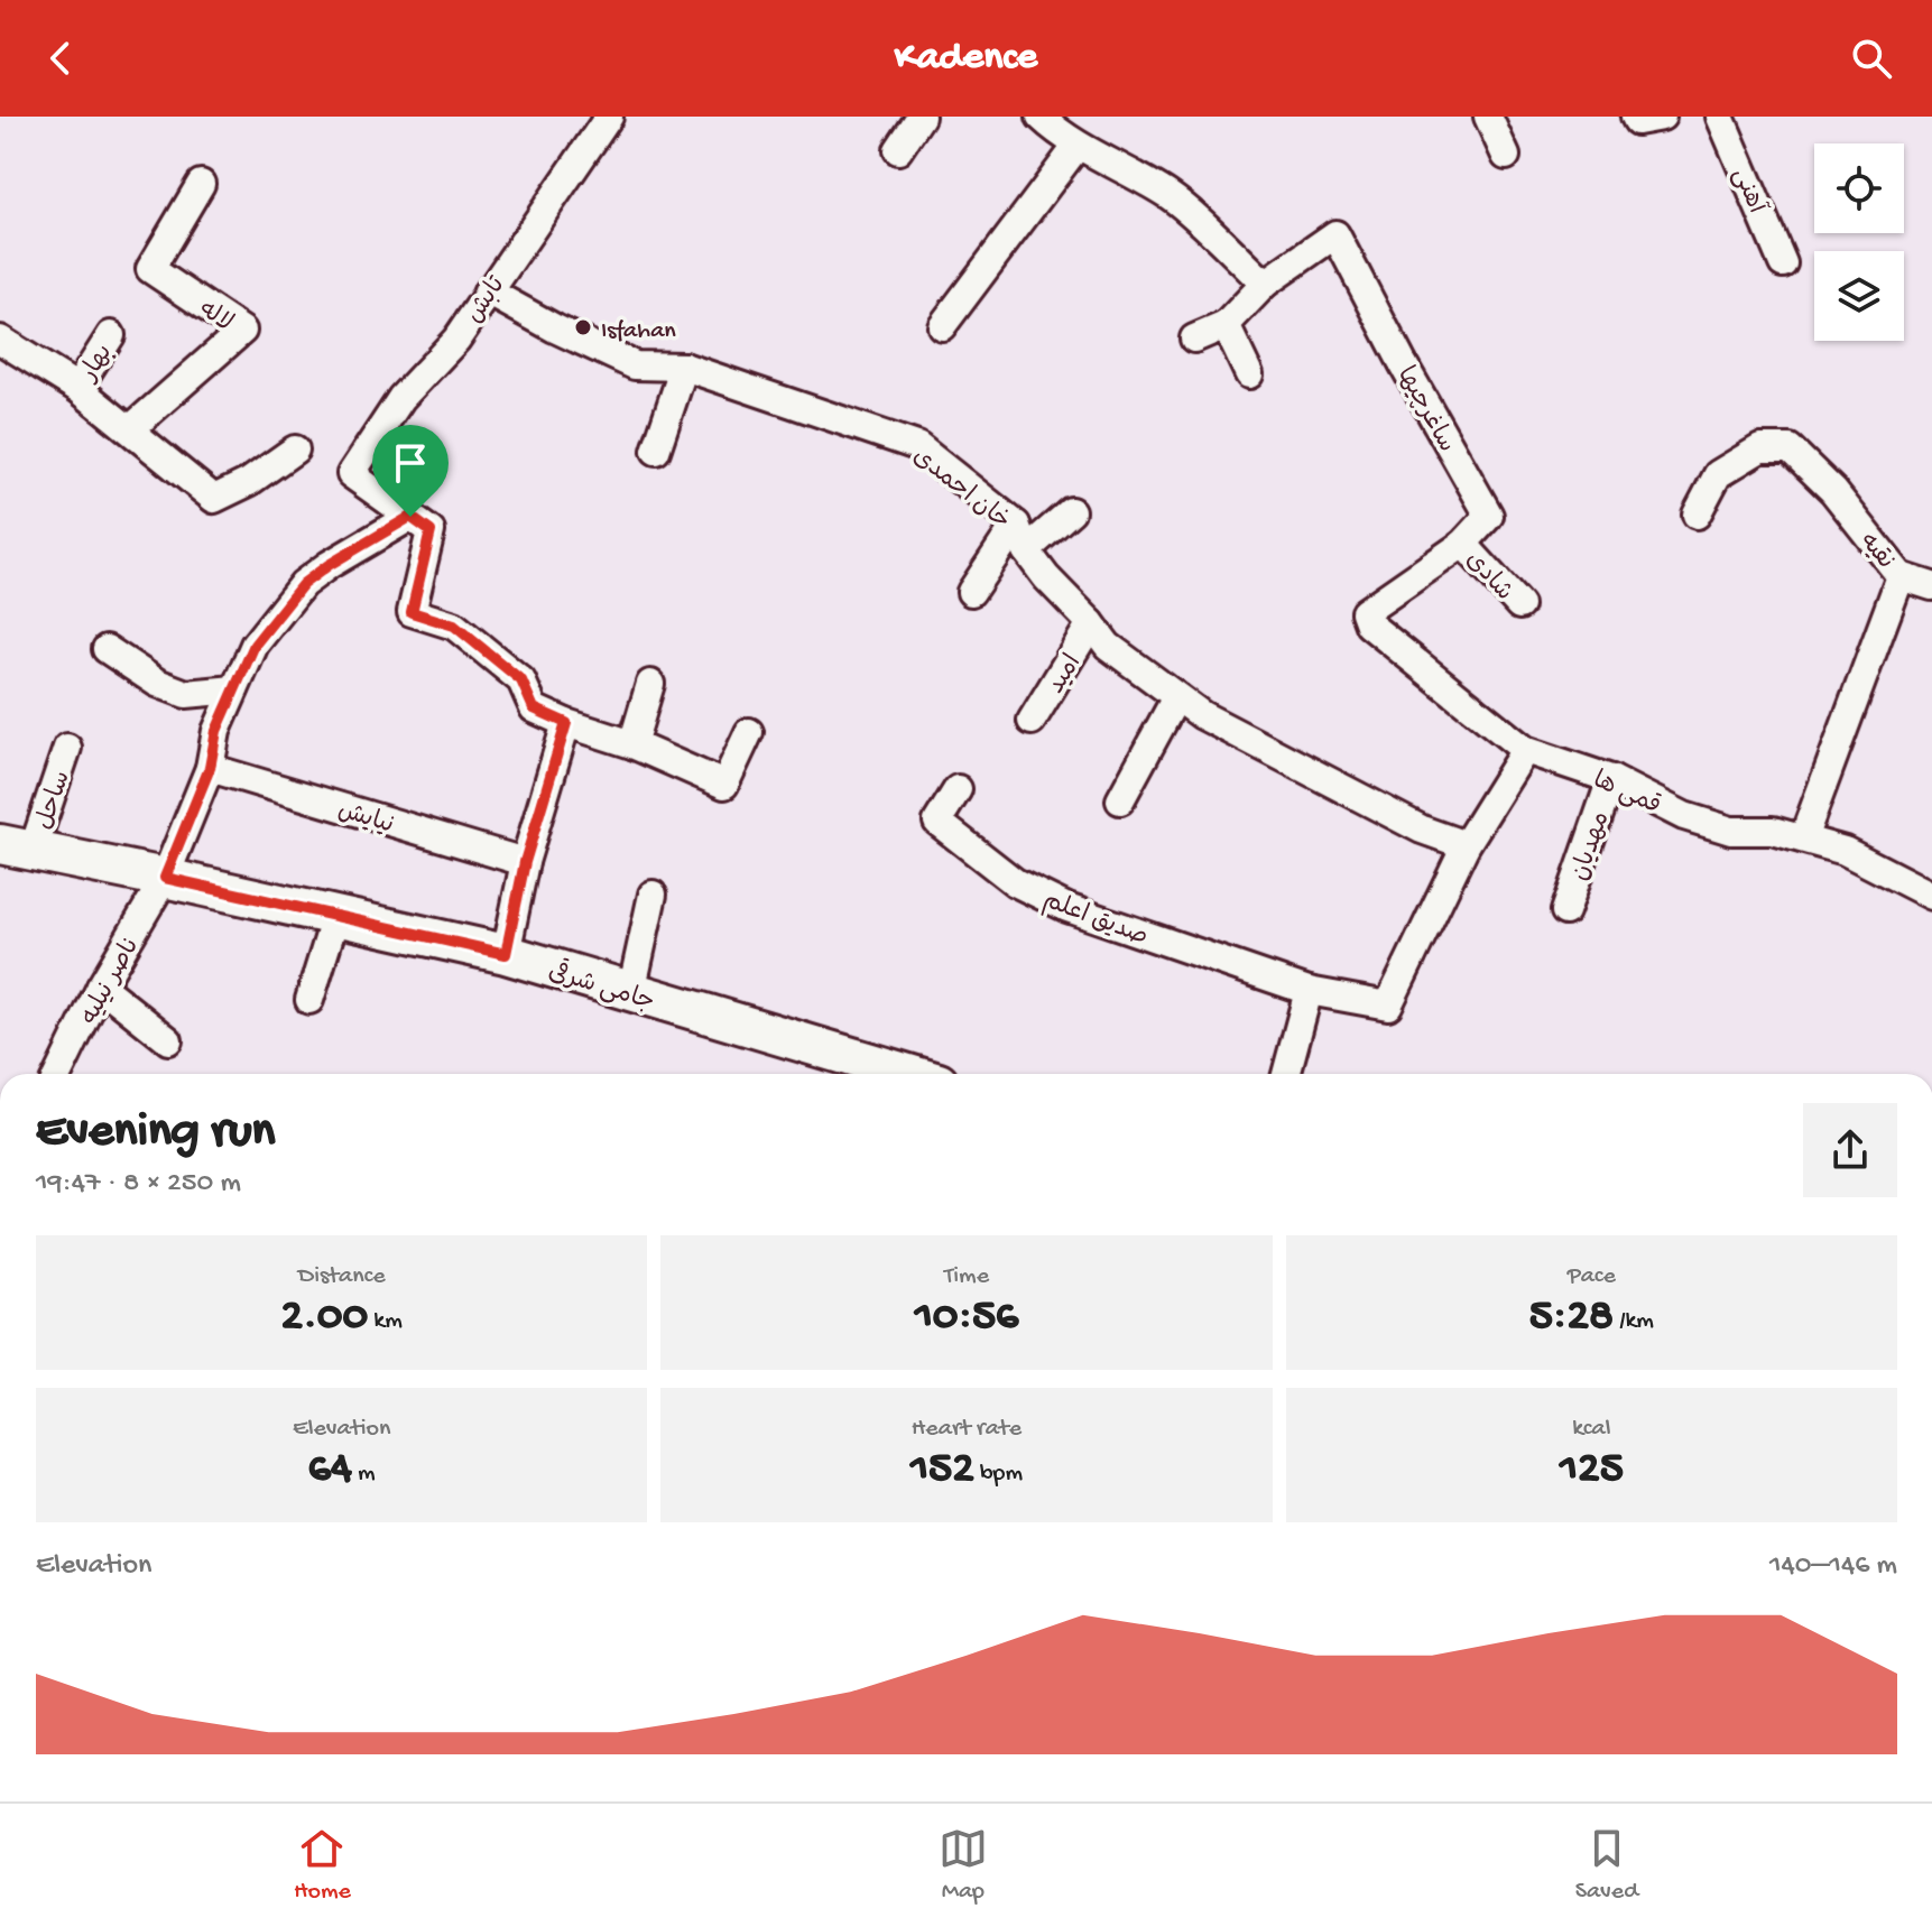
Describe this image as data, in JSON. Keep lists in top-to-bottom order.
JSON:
{
  "streets": {
    "street": [
      "آهنی",
      "تابش",
      "لاله",
      "بهار",
      "ساغرچیها",
      "خان احمدی",
      "نقیه",
      "شادی",
      "امید",
      "قمی ها",
      "ساحل",
      "نیایش",
      "مهدیان",
      "صدیق اعلم",
      "ناصر نیلیه",
      "جامی شرقی"
    ]
  },
  "crossings": [
    ["تابش", "خان احمدی"],
    ["تابش", "ناصر نیلیه"],
    ["ساغرچیها", "شادی"],
    ["ساغرچیها", "قمی ها"],
    ["خان احمدی", "امید"],
    ["خان احمدی", "صدیق اعلم"],
    ["نقیه", "قمی ها"],
    ["قمی ها", "مهدیان"],
    ["قمی ها", "صدیق اعلم"],
    ["ساحل", "جامی شرقی"],
    ["نیایش", "ناصر نیلیه"],
    ["ناصر نیلیه", "جامی شرقی"]
  ],
  "places": ["Isfahan"],
  "page": {
    "header": "Kadence",
    "heading": ["Evening run", "19:47 · 8 × 250 m"],
    "stats": [
      ["Distance", "2.00 km"],
      ["Time", "10:56"],
      ["Pace", "5:28 /km"],
      ["Elevation", "64 m"],
      ["Heart rate", "152 bpm"],
      ["kcal", "125"]
    ],
    "chart": ["Elevation", "140–146 m"],
    "tabs": ["Home", "Map", "Saved"]
  }
}
